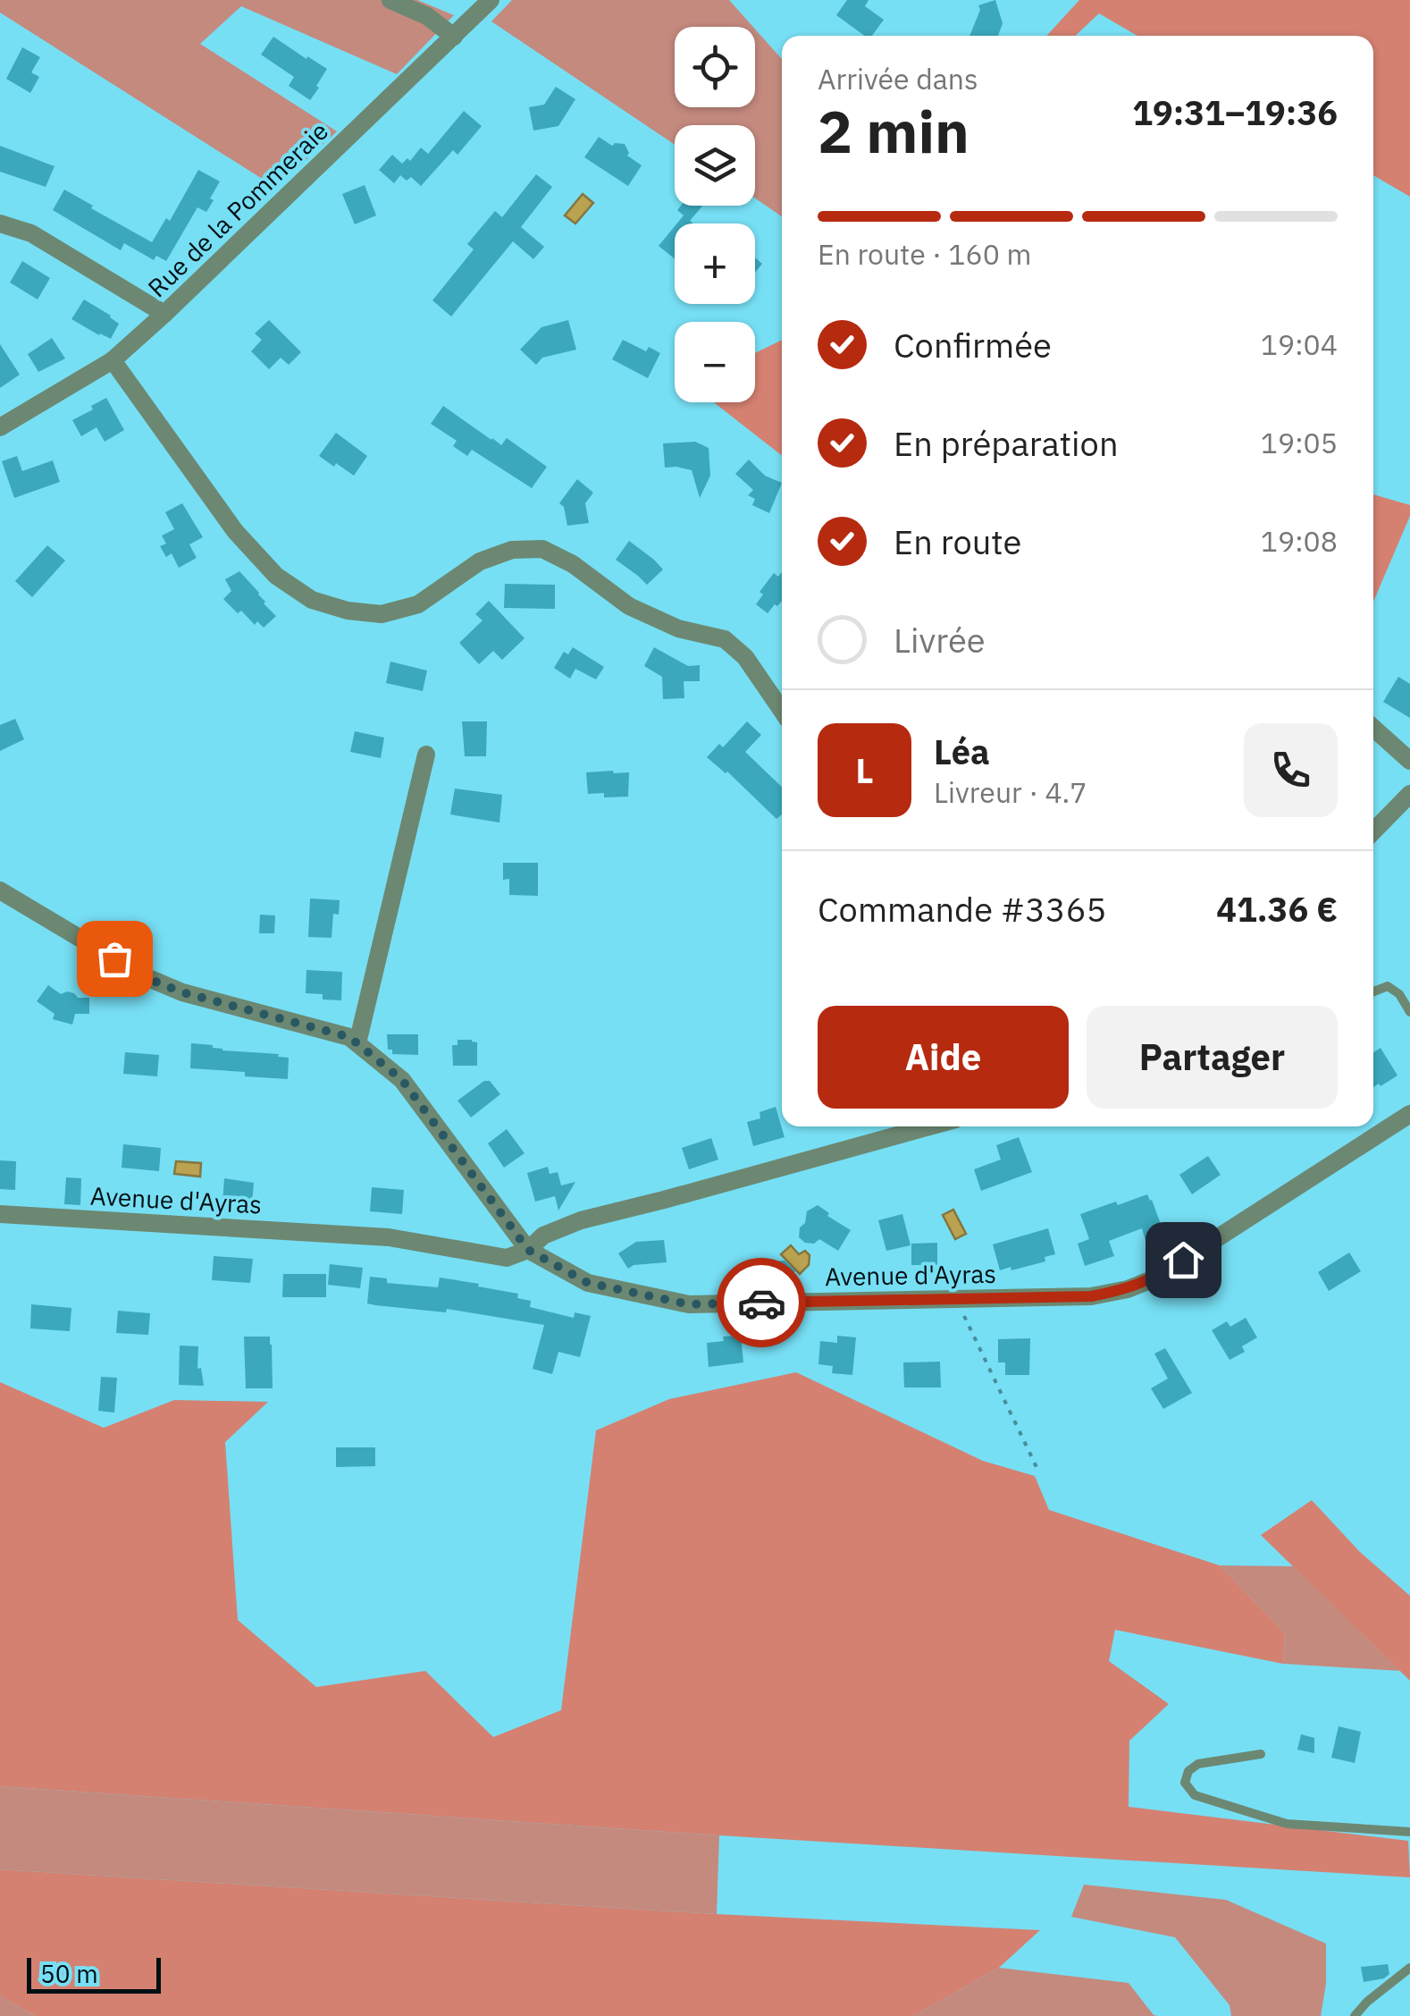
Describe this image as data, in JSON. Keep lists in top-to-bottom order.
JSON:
{
  "streets": {
    "street": ["Rue de la Pommeraie", "Avenue d'Ayras"]
  },
  "scale_bar": "50 m",
  "page": {
    "map_buttons": ["+", "−"],
    "heading": ["2 min", "Arrivée dans", "19:31–19:36"],
    "panel": [
      "Léa",
      "Livreur · 4.7",
      "Commande #3365",
      "41.36 €"
    ],
    "bar": "En route · 160 m",
    "list": [
      ["Confirmée", "19:04"],
      ["En préparation", "19:05"],
      ["En route", "19:08"],
      "Livrée"
    ],
    "round": "L",
    "buttons": ["Aide", "Partager"],
    "scale": "50 m"
  }
}
